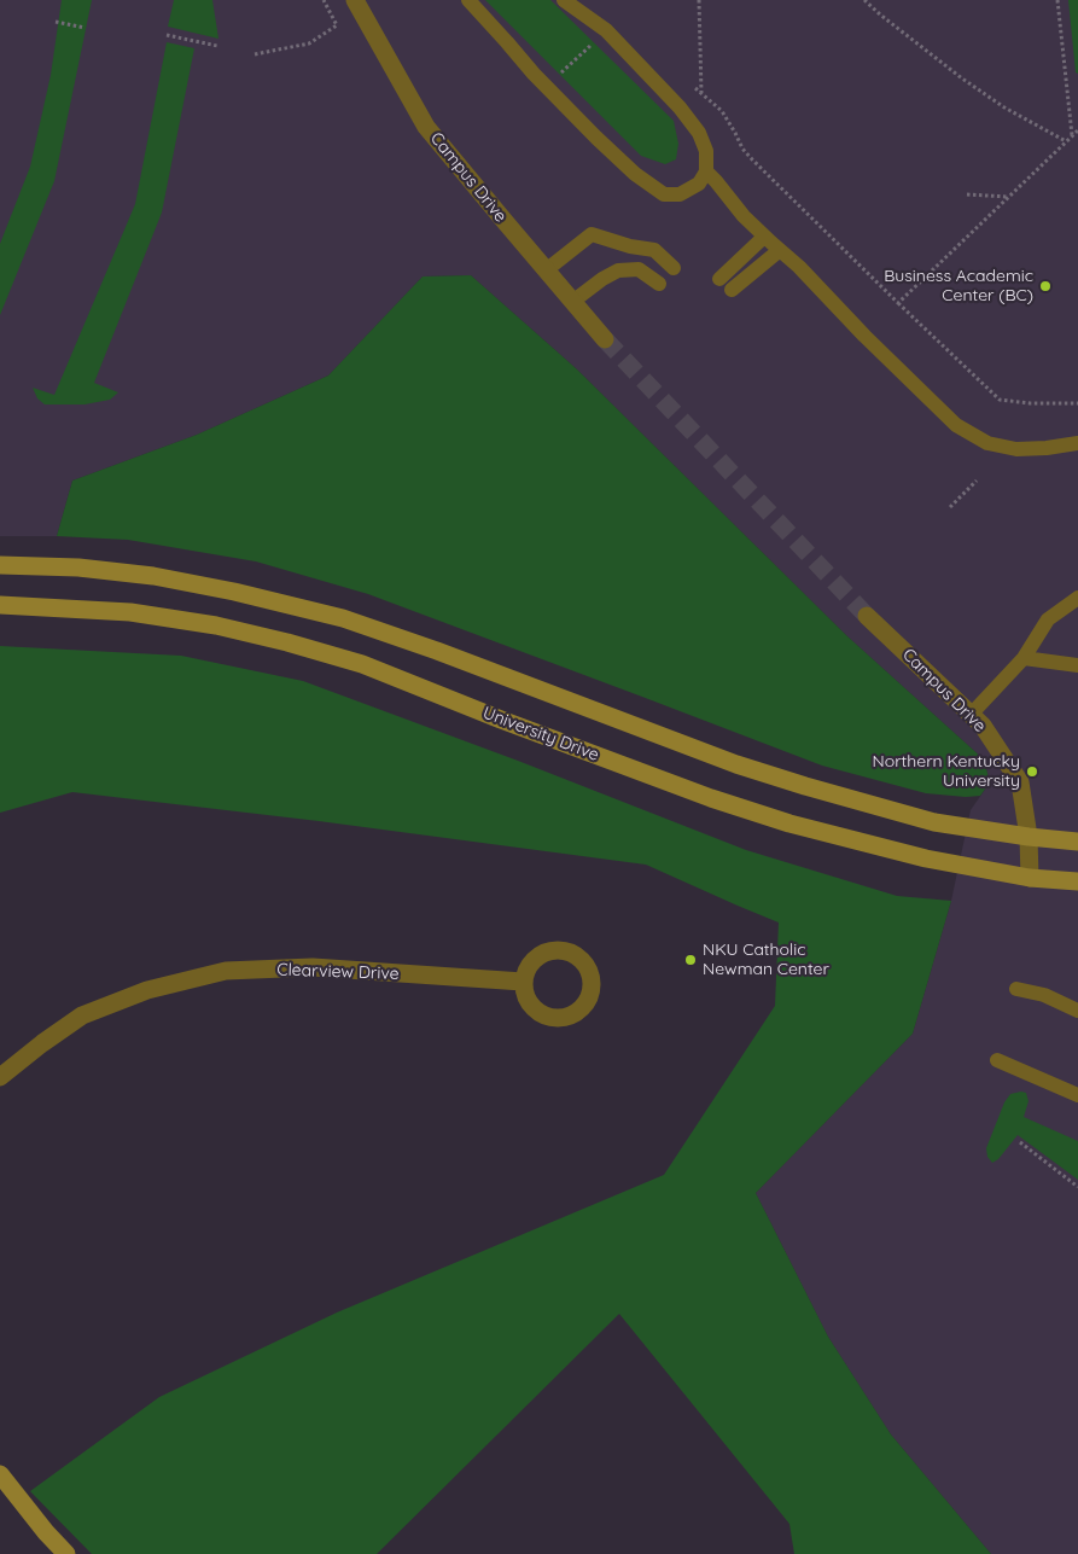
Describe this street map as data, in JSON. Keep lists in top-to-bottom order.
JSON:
{
  "streets": {
    "street": ["Campus Drive", "University Drive", "Clearview Drive"]
  },
  "crossings": [
    ["Campus Drive", "University Drive"]
  ],
  "places": ["Business Academic Center (BC)", "Northern Kentucky University", "NKU Catholic Newman Center"]
}
